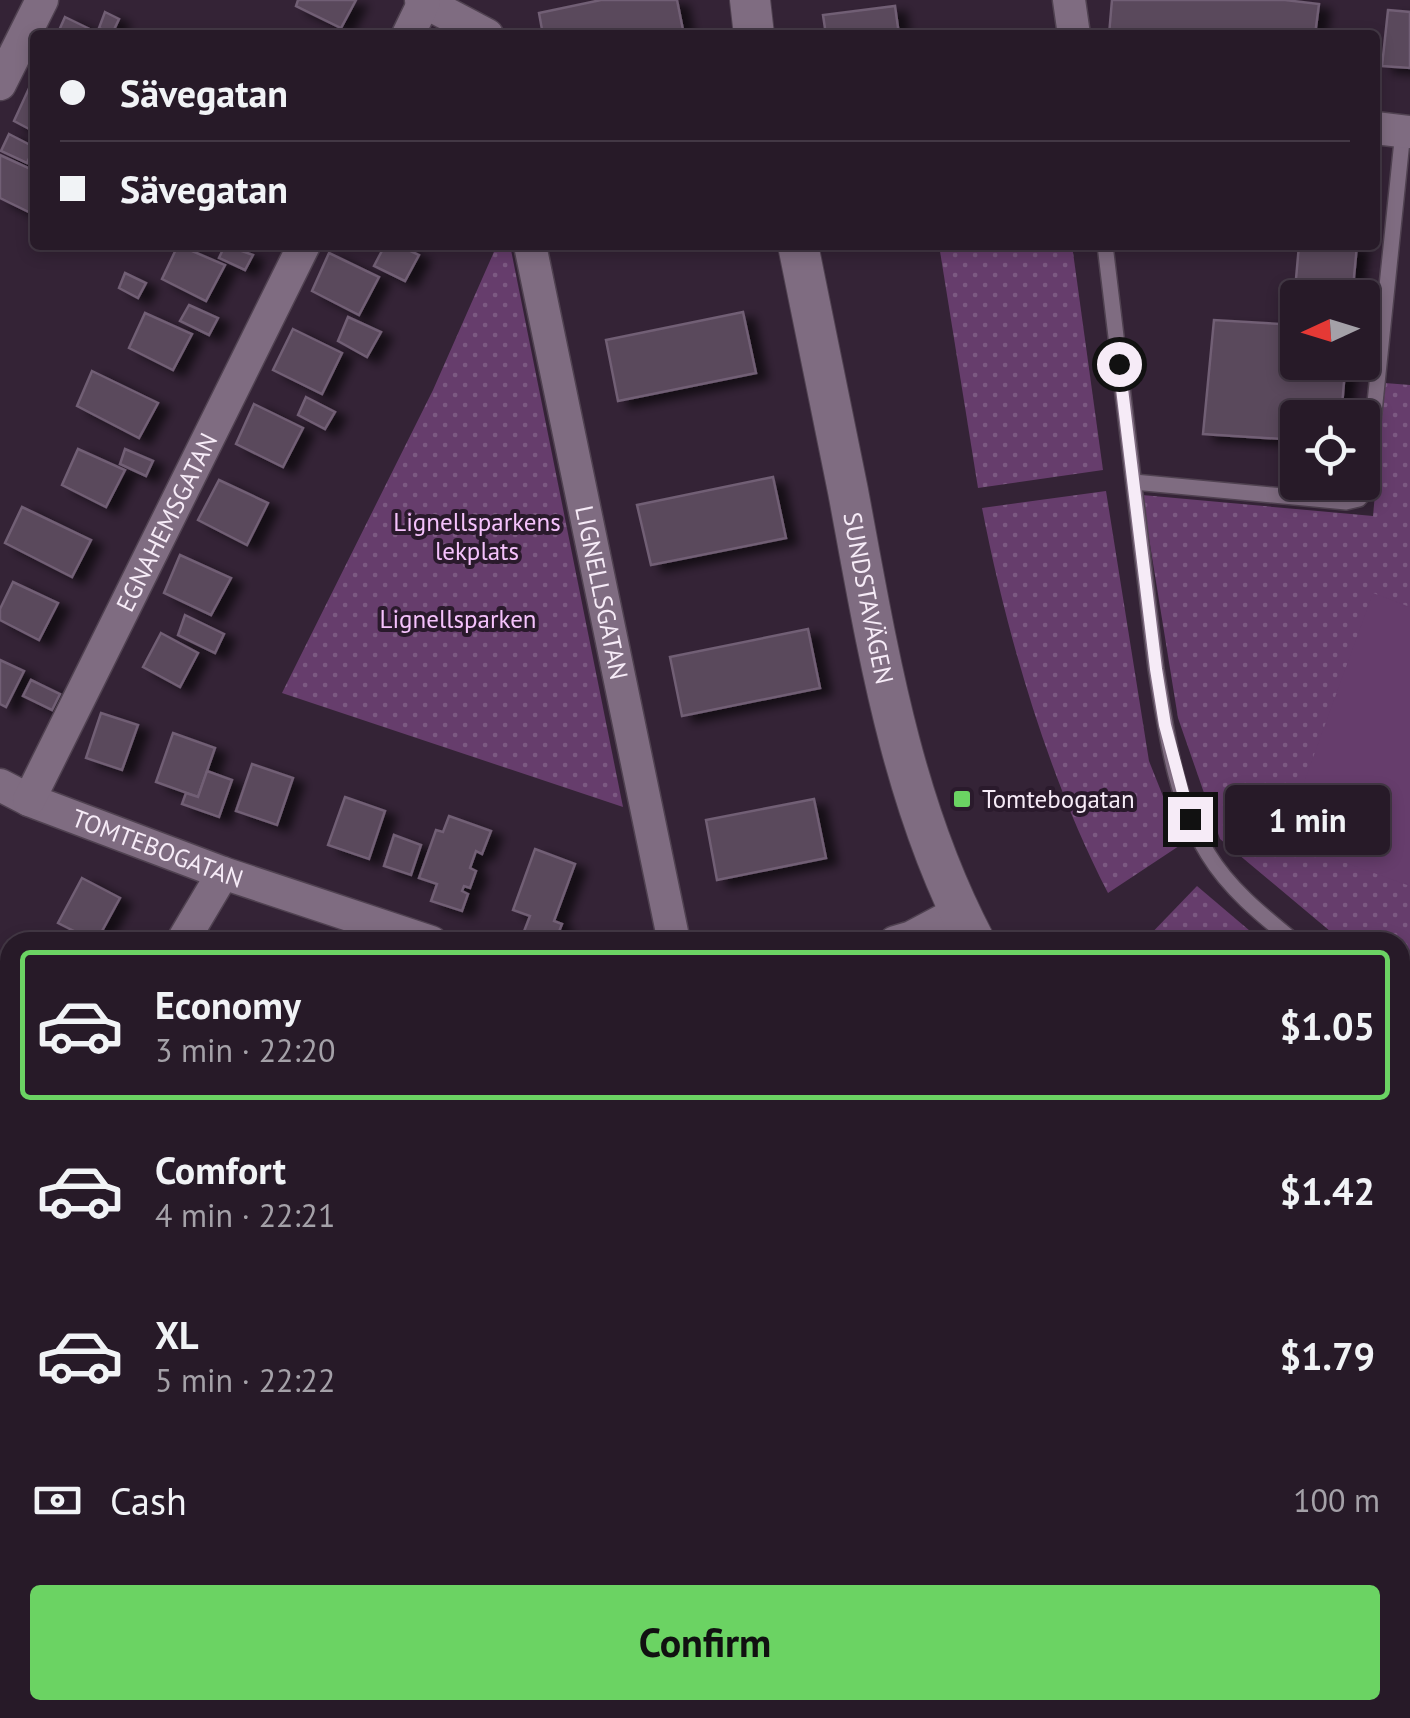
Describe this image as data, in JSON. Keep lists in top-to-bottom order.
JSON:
{
  "streets": {
    "street": [
      "EGNAHEMSGATAN",
      "LIGNELLSGATAN",
      "SUNDSTAVÄGEN",
      "TOMTEBOGATAN"
    ]
  },
  "crossings": [
    ["EGNAHEMSGATAN", "TOMTEBOGATAN"]
  ],
  "parks": ["Lignellsparkens lekplats", "Lignellsparken"],
  "places": {
    "transit": ["Tomtebogatan"]
  },
  "north": "left",
  "page": {
    "banner": ["Sävegatan", "Sävegatan"],
    "bubble": "1 min",
    "list": [
      {
        "name": "Economy",
        "note": "3 min · 22:20",
        "value": "$1.05"
      },
      {
        "name": "Comfort",
        "note": "4 min · 22:21",
        "value": "$1.42"
      },
      {
        "name": "XL",
        "note": "5 min · 22:22",
        "value": "$1.79"
      }
    ],
    "pay": ["Cash", "100 m"],
    "buttons": "Confirm"
  }
}
